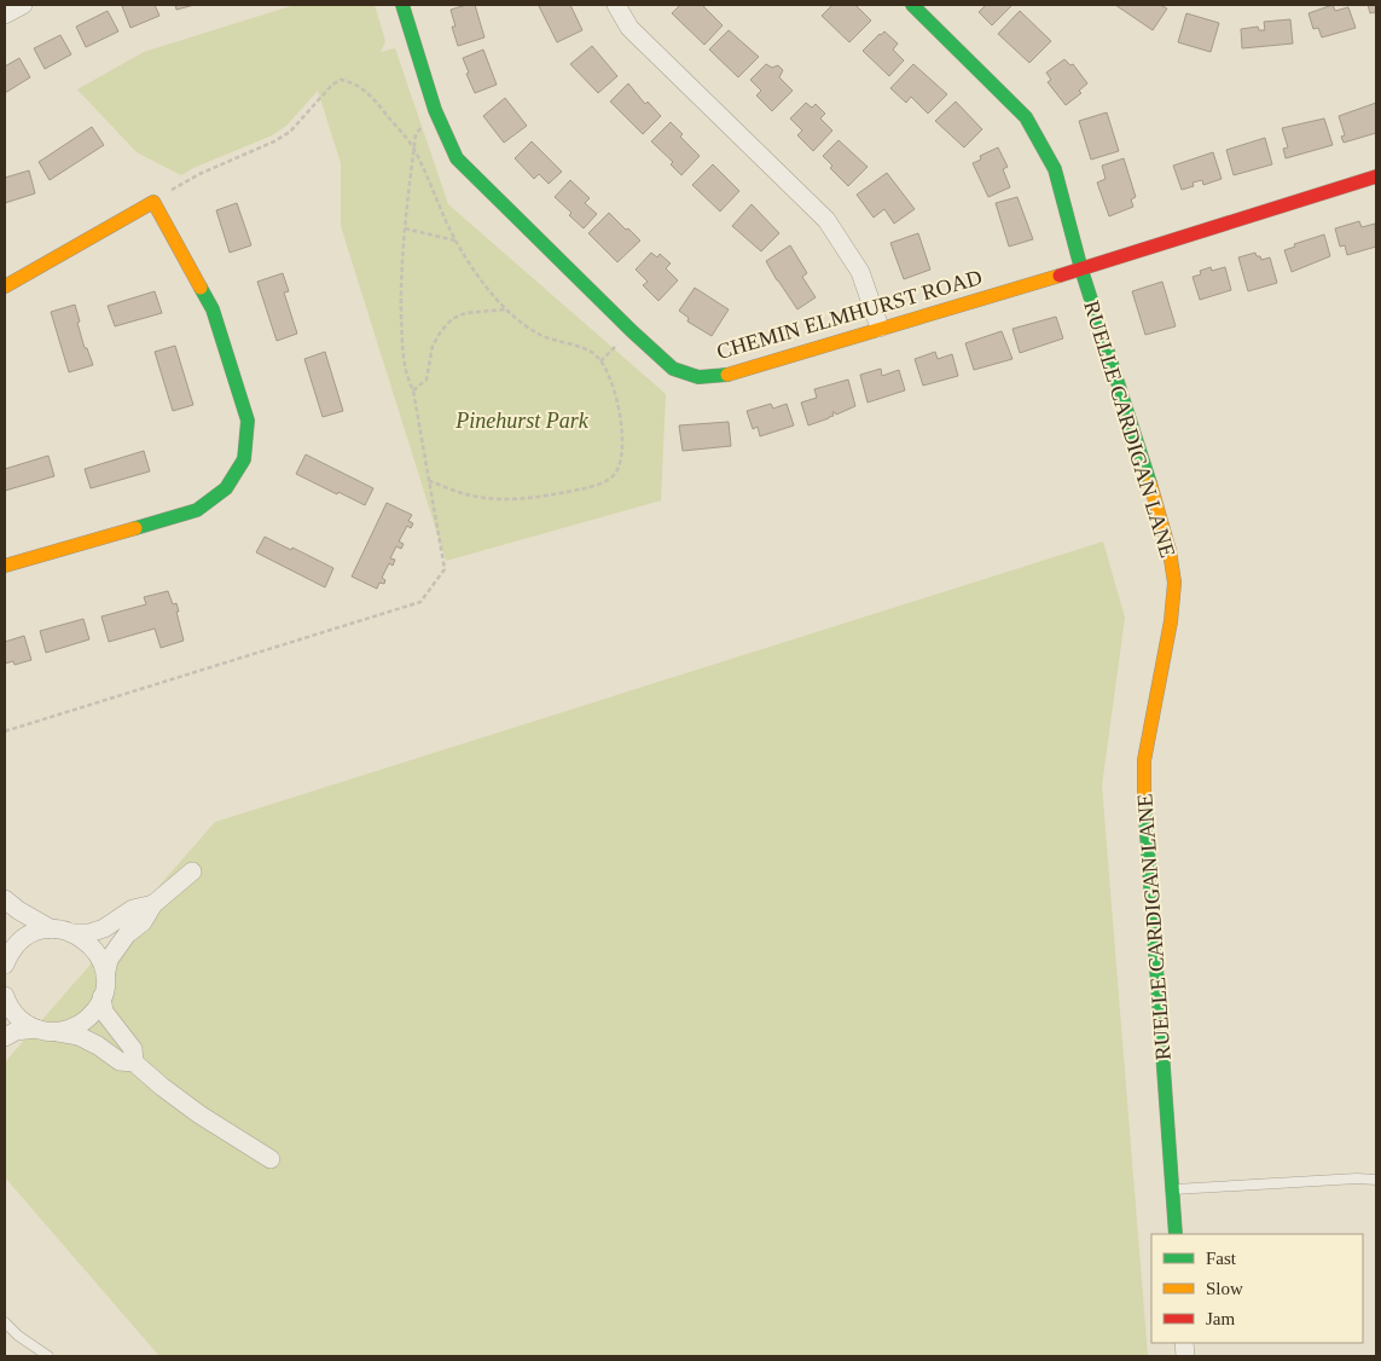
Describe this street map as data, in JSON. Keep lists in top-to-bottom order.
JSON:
{
  "streets": {
    "street": ["CHEMIN ELMHURST ROAD", "RUELLE CARDIGAN LANE"]
  },
  "crossings": [
    ["CHEMIN ELMHURST ROAD", "RUELLE CARDIGAN LANE"]
  ],
  "parks": ["Pinehurst Park"],
  "legend": ["Fast", "Slow", "Jam"]
}
